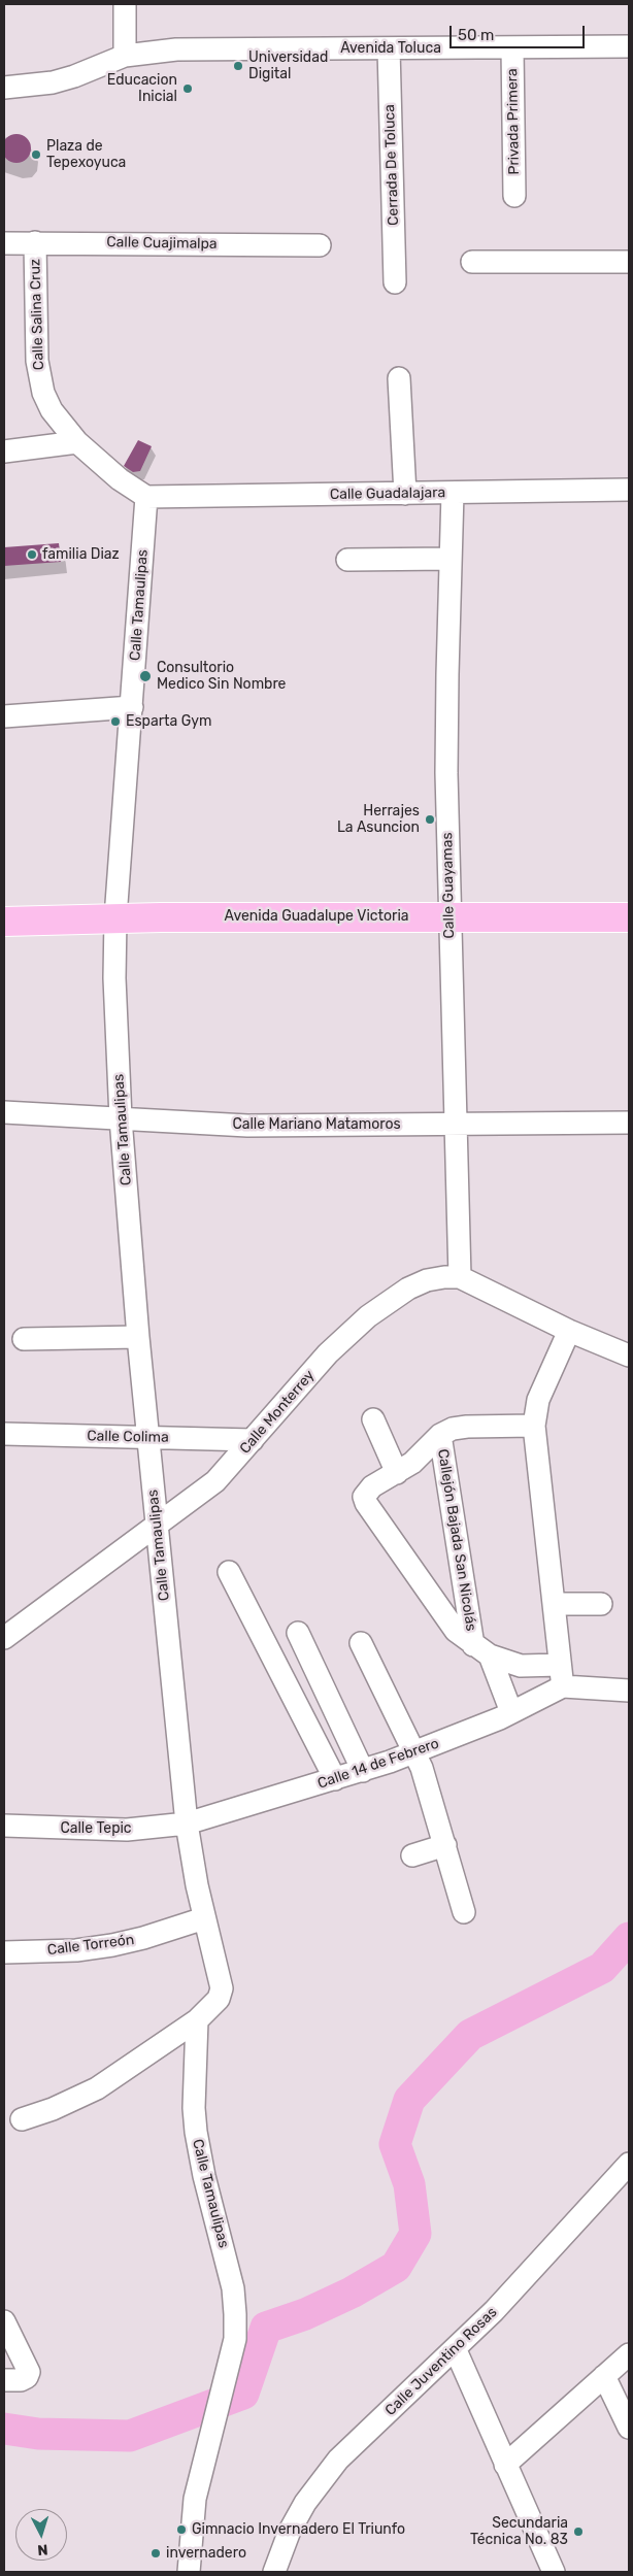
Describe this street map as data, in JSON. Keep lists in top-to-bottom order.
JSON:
{
  "streets": {
    "main road": ["Avenida Guadalupe Victoria"],
    "street": [
      "Avenida Toluca",
      "Privada Primera",
      "Cerrada De Toluca",
      "Calle Cuajimalpa",
      "Calle Salina Cruz",
      "Calle Guadalajara",
      "Calle Tamaulipas",
      "Calle Guayamas",
      "Calle Mariano Matamoros",
      "Calle Monterrey",
      "Calle Colima",
      "Callejón Bajada San Nicolás",
      "Calle 14 de Febrero",
      "Calle Tepic",
      "Calle Torreón",
      "Calle Juventino Rosas"
    ]
  },
  "crossings": [
    ["Avenida Toluca", "Privada Primera"],
    ["Avenida Toluca", "Cerrada De Toluca"],
    ["Calle Cuajimalpa", "Calle Salina Cruz"],
    ["Calle Salina Cruz", "Calle Guadalajara"],
    ["Calle Salina Cruz", "Calle Tamaulipas"],
    ["Calle Guadalajara", "Calle Tamaulipas"],
    ["Calle Guadalajara", "Calle Guayamas"],
    ["Calle Tamaulipas", "Avenida Guadalupe Victoria"],
    ["Calle Tamaulipas", "Calle Mariano Matamoros"],
    ["Calle Tamaulipas", "Calle Monterrey"],
    ["Calle Tamaulipas", "Calle Colima"],
    ["Calle Tamaulipas", "Calle 14 de Febrero"],
    ["Calle Tamaulipas", "Calle Tepic"],
    ["Calle Tamaulipas", "Calle Torreón"],
    ["Calle Guayamas", "Avenida Guadalupe Victoria"],
    ["Calle Guayamas", "Calle Mariano Matamoros"],
    ["Calle Guayamas", "Calle Monterrey"],
    ["Calle Monterrey", "Calle Colima"],
    ["Callejón Bajada San Nicolás", "Calle 14 de Febrero"],
    ["Calle 14 de Febrero", "Calle Tepic"]
  ],
  "places": [
    "Universidad Digital",
    "Educacion Inicial",
    "Plaza de Tepexoyuca",
    "familia Diaz",
    "Consultorio Medico Sin Nombre",
    "Esparta Gym",
    "Herrajes La Asuncion",
    "Gimnacio Invernadero El Triunfo",
    "Secundaria Técnica No. 83",
    "invernadero"
  ],
  "scale_bar": "50 m",
  "north": "bottom"
}
